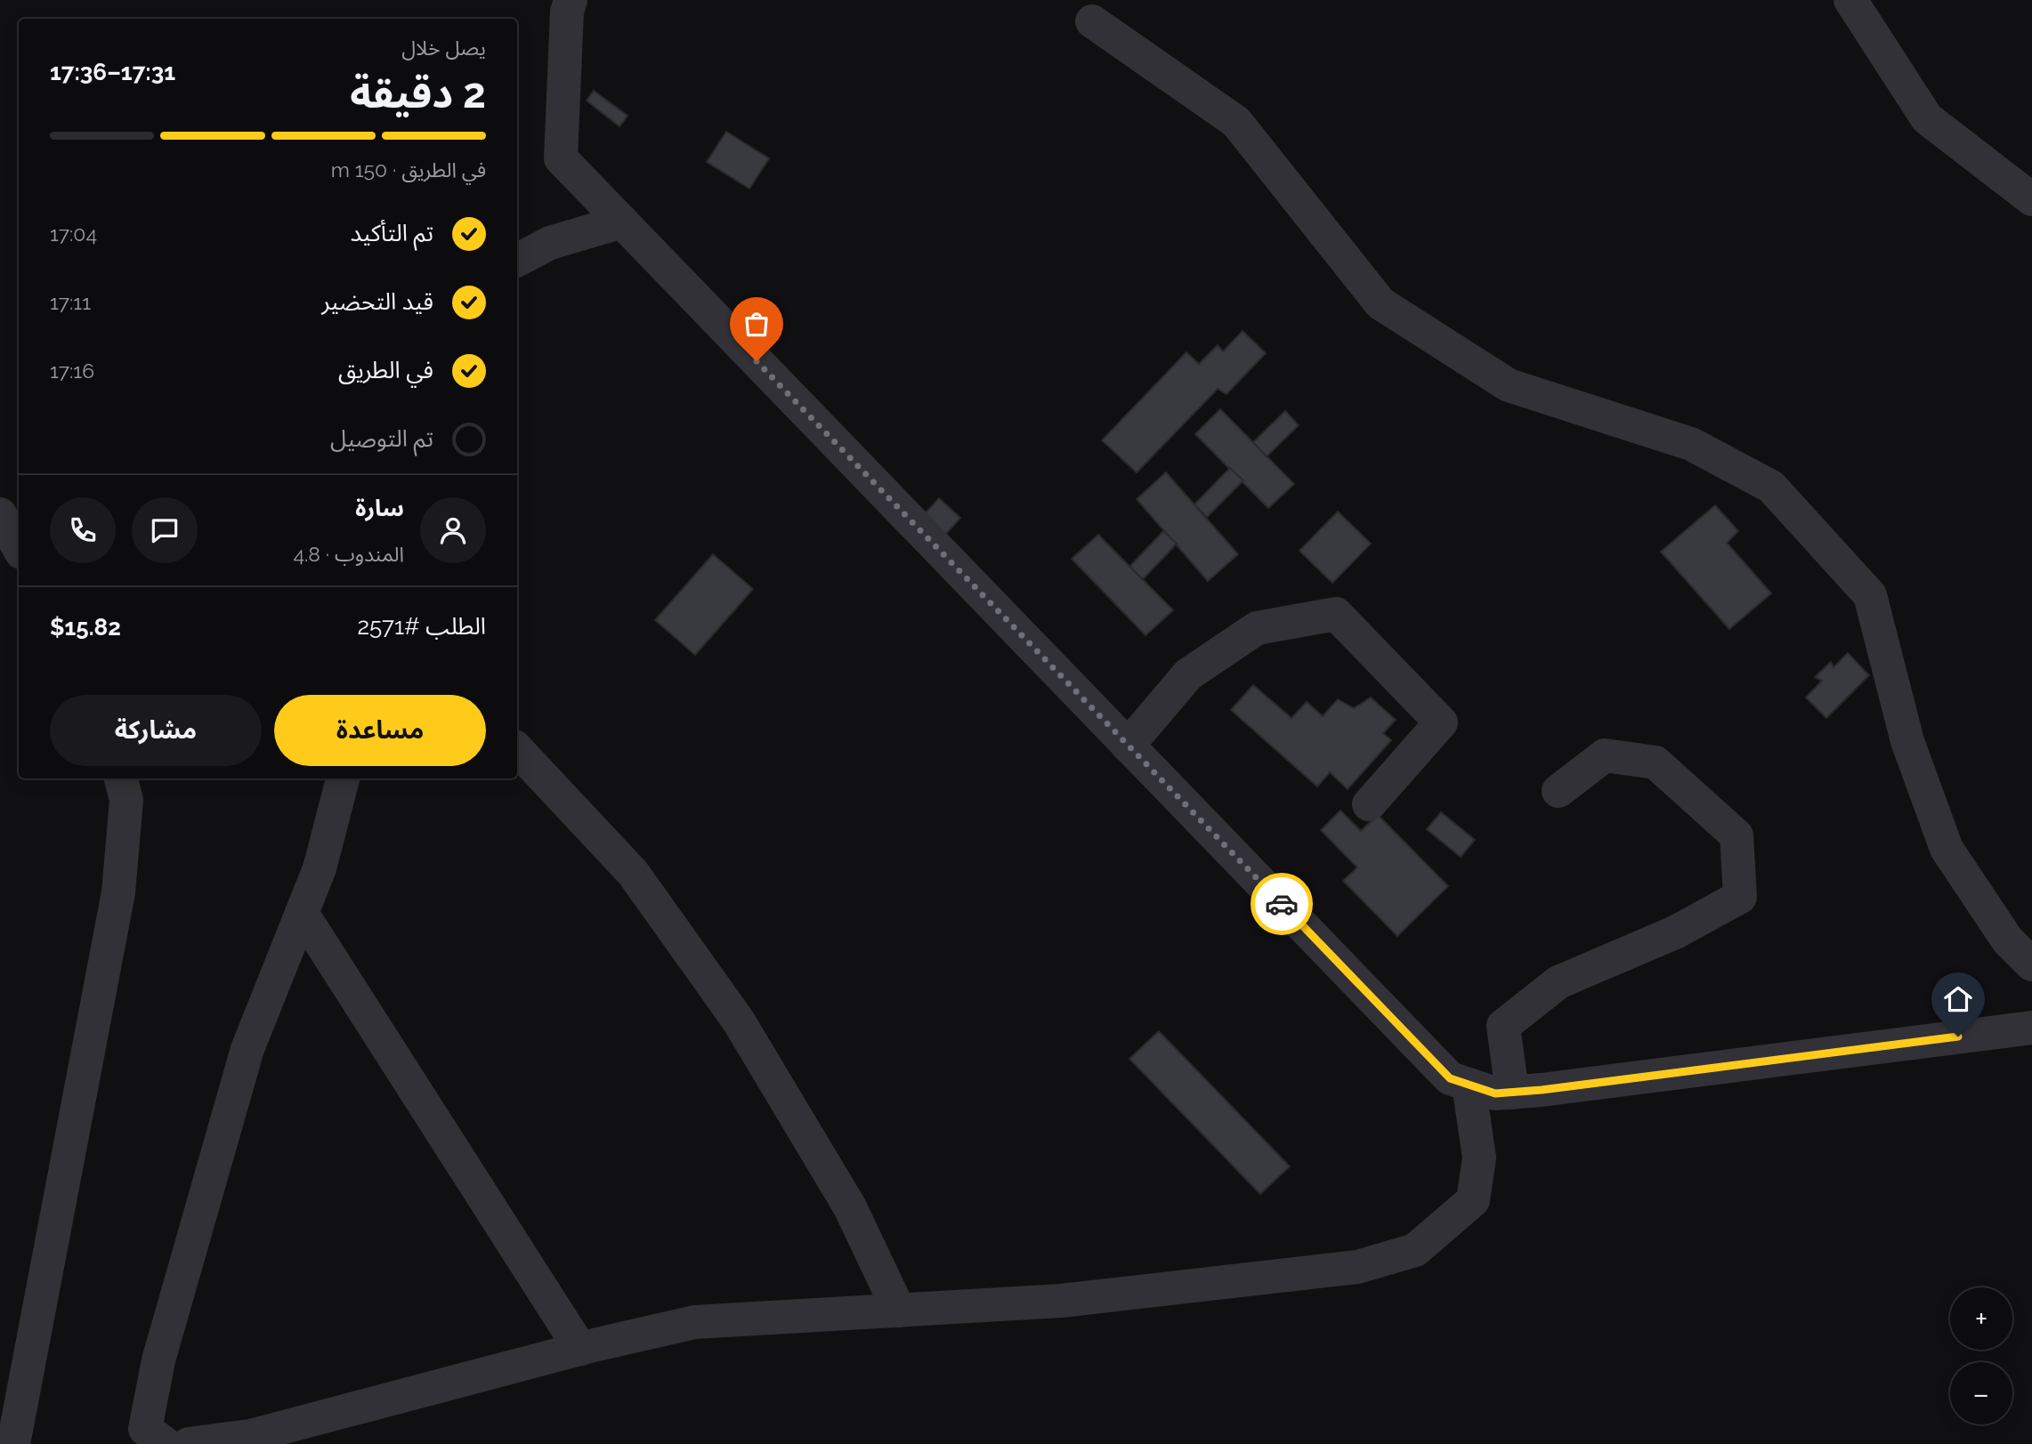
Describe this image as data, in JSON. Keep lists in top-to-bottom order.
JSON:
{
  "page": {
    "heading": ["2 دقيقة", "يصل خلال", "17:31–17:36"],
    "panel": [
      "سارة",
      "المندوب · 4.8",
      "الطلب #2571",
      "$15.82"
    ],
    "bar": "في الطريق · 150 m",
    "list": [
      ["تم التأكيد", "17:04"],
      ["قيد التحضير", "17:11"],
      ["في الطريق", "17:16"],
      "تم التوصيل"
    ],
    "buttons": ["مساعدة", "مشاركة"],
    "map_buttons": ["+", "−"]
  }
}
